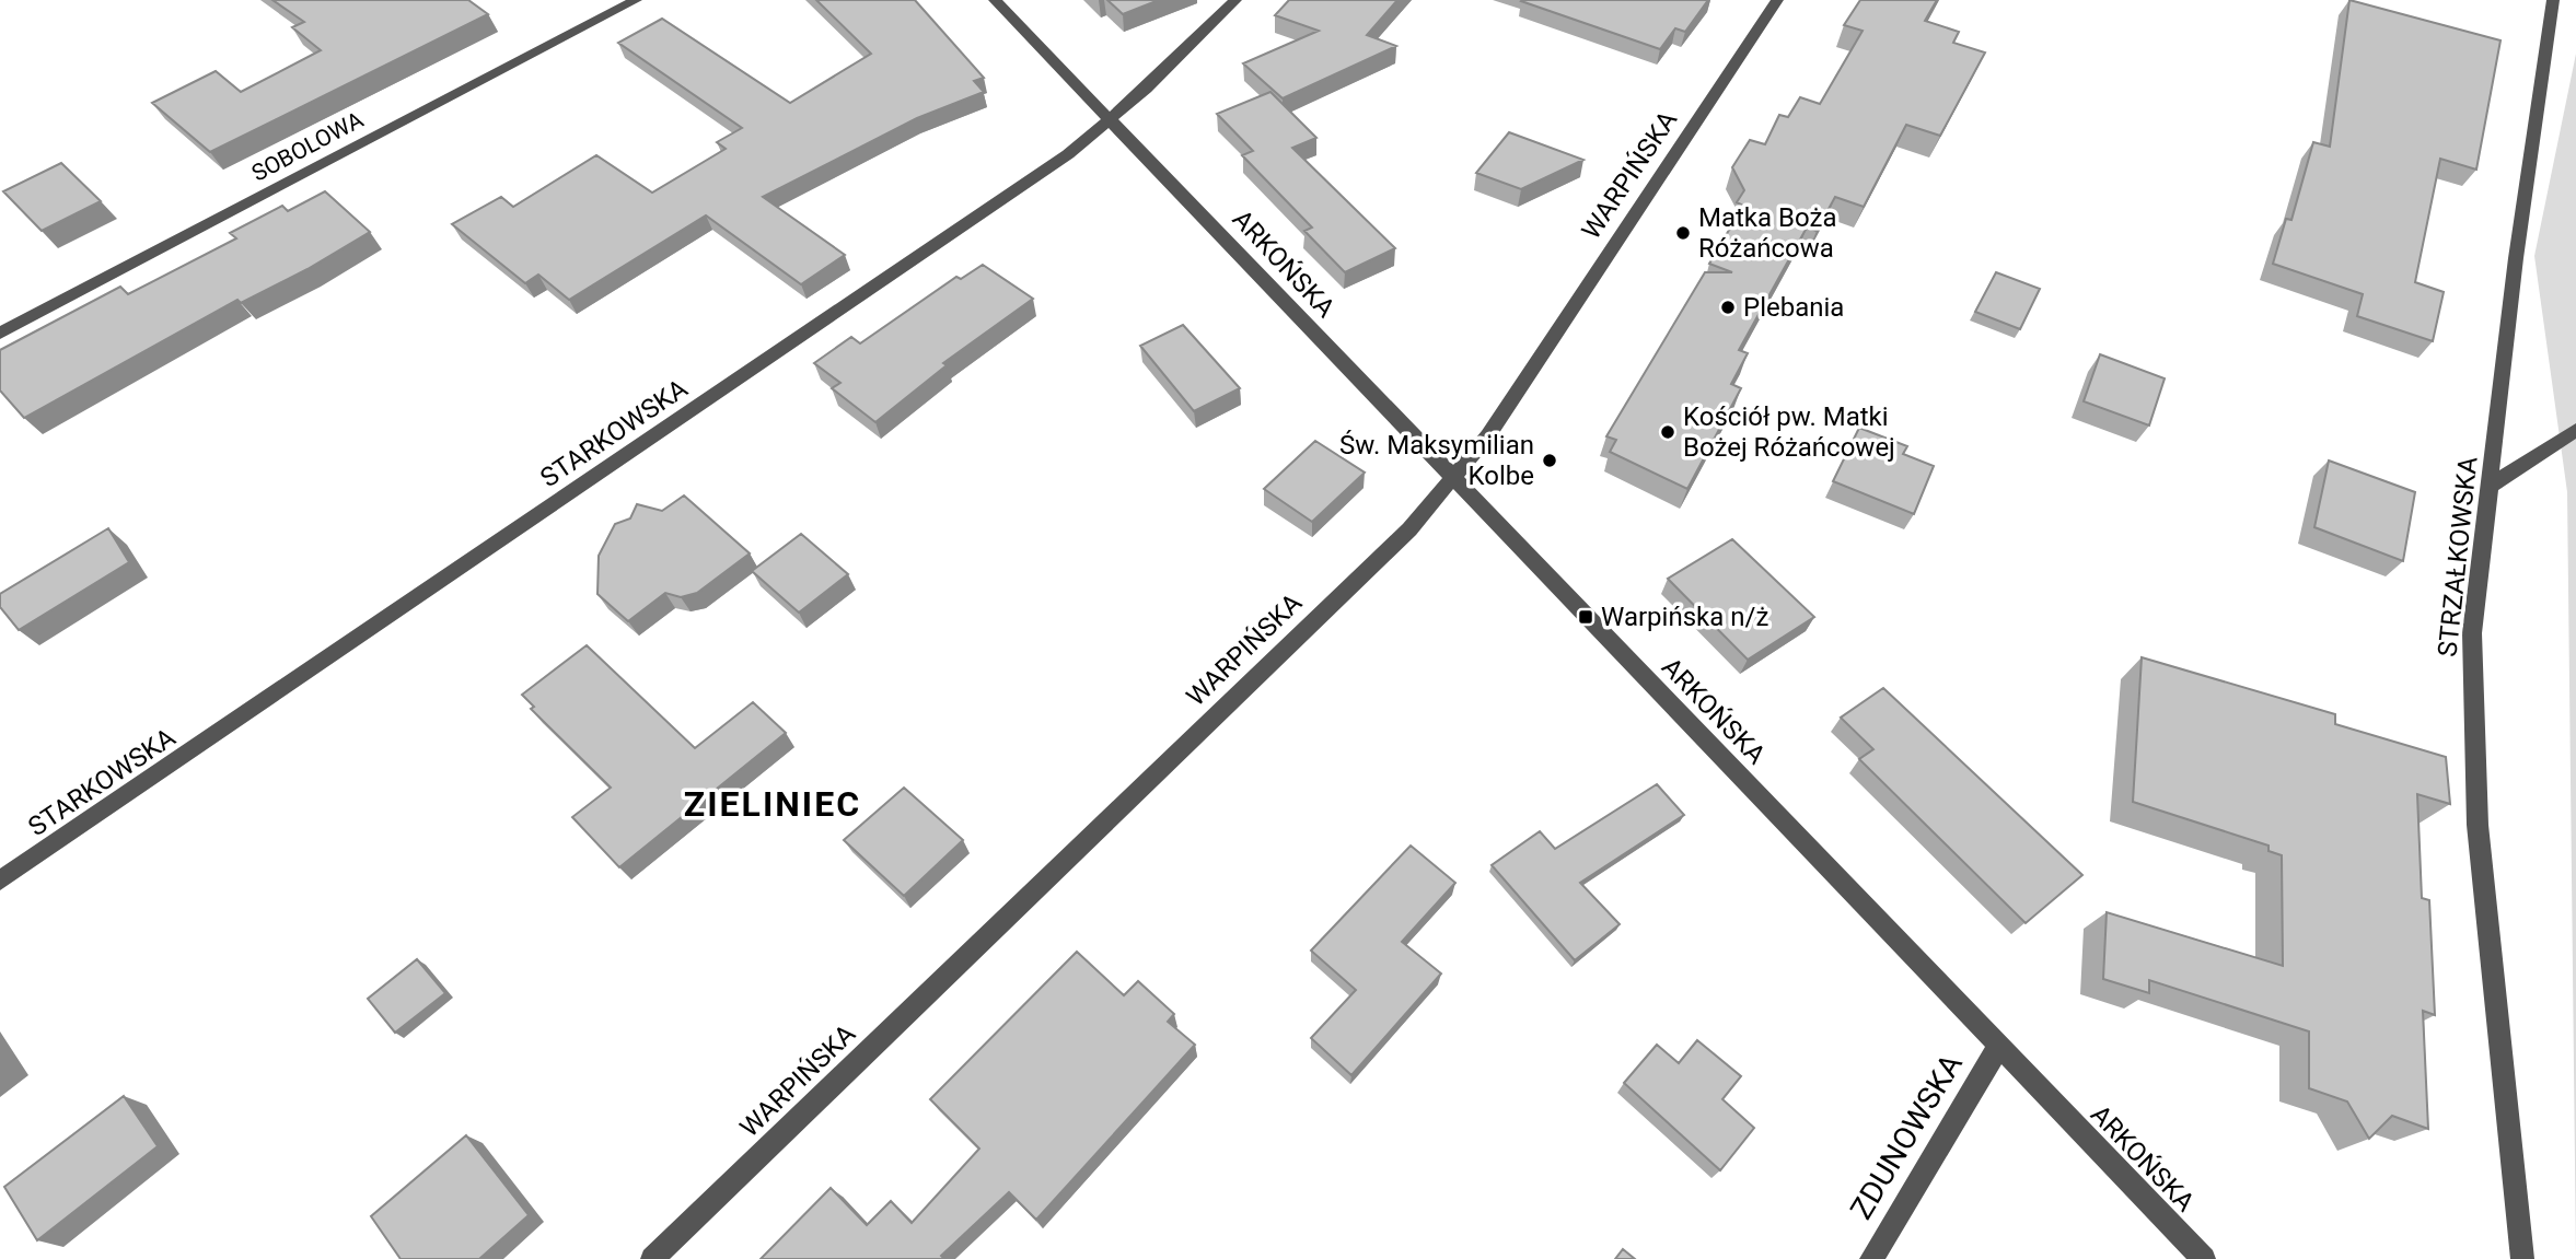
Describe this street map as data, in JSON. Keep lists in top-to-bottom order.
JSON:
{
  "streets": {
    "street": [
      "SOBOLOWA",
      "WARPIŃSKA",
      "ARKOŃSKA",
      "STARKOWSKA",
      "STRZAŁKOWSKA",
      "ZDUNOWSKA"
    ]
  },
  "crossings": [
    ["WARPIŃSKA", "ARKOŃSKA"],
    ["ARKOŃSKA", "STARKOWSKA"],
    ["ARKOŃSKA", "ZDUNOWSKA"]
  ],
  "districts": ["ZIELINIEC"],
  "places": {
    "other": [
      "Matka Boża Różańcowa",
      "Plebania",
      "Kościół pw. Matki Bożej Różańcowej",
      "Św. Maksymilian Kolbe"
    ],
    "transit": ["Warpińska n/ż"]
  }
}
